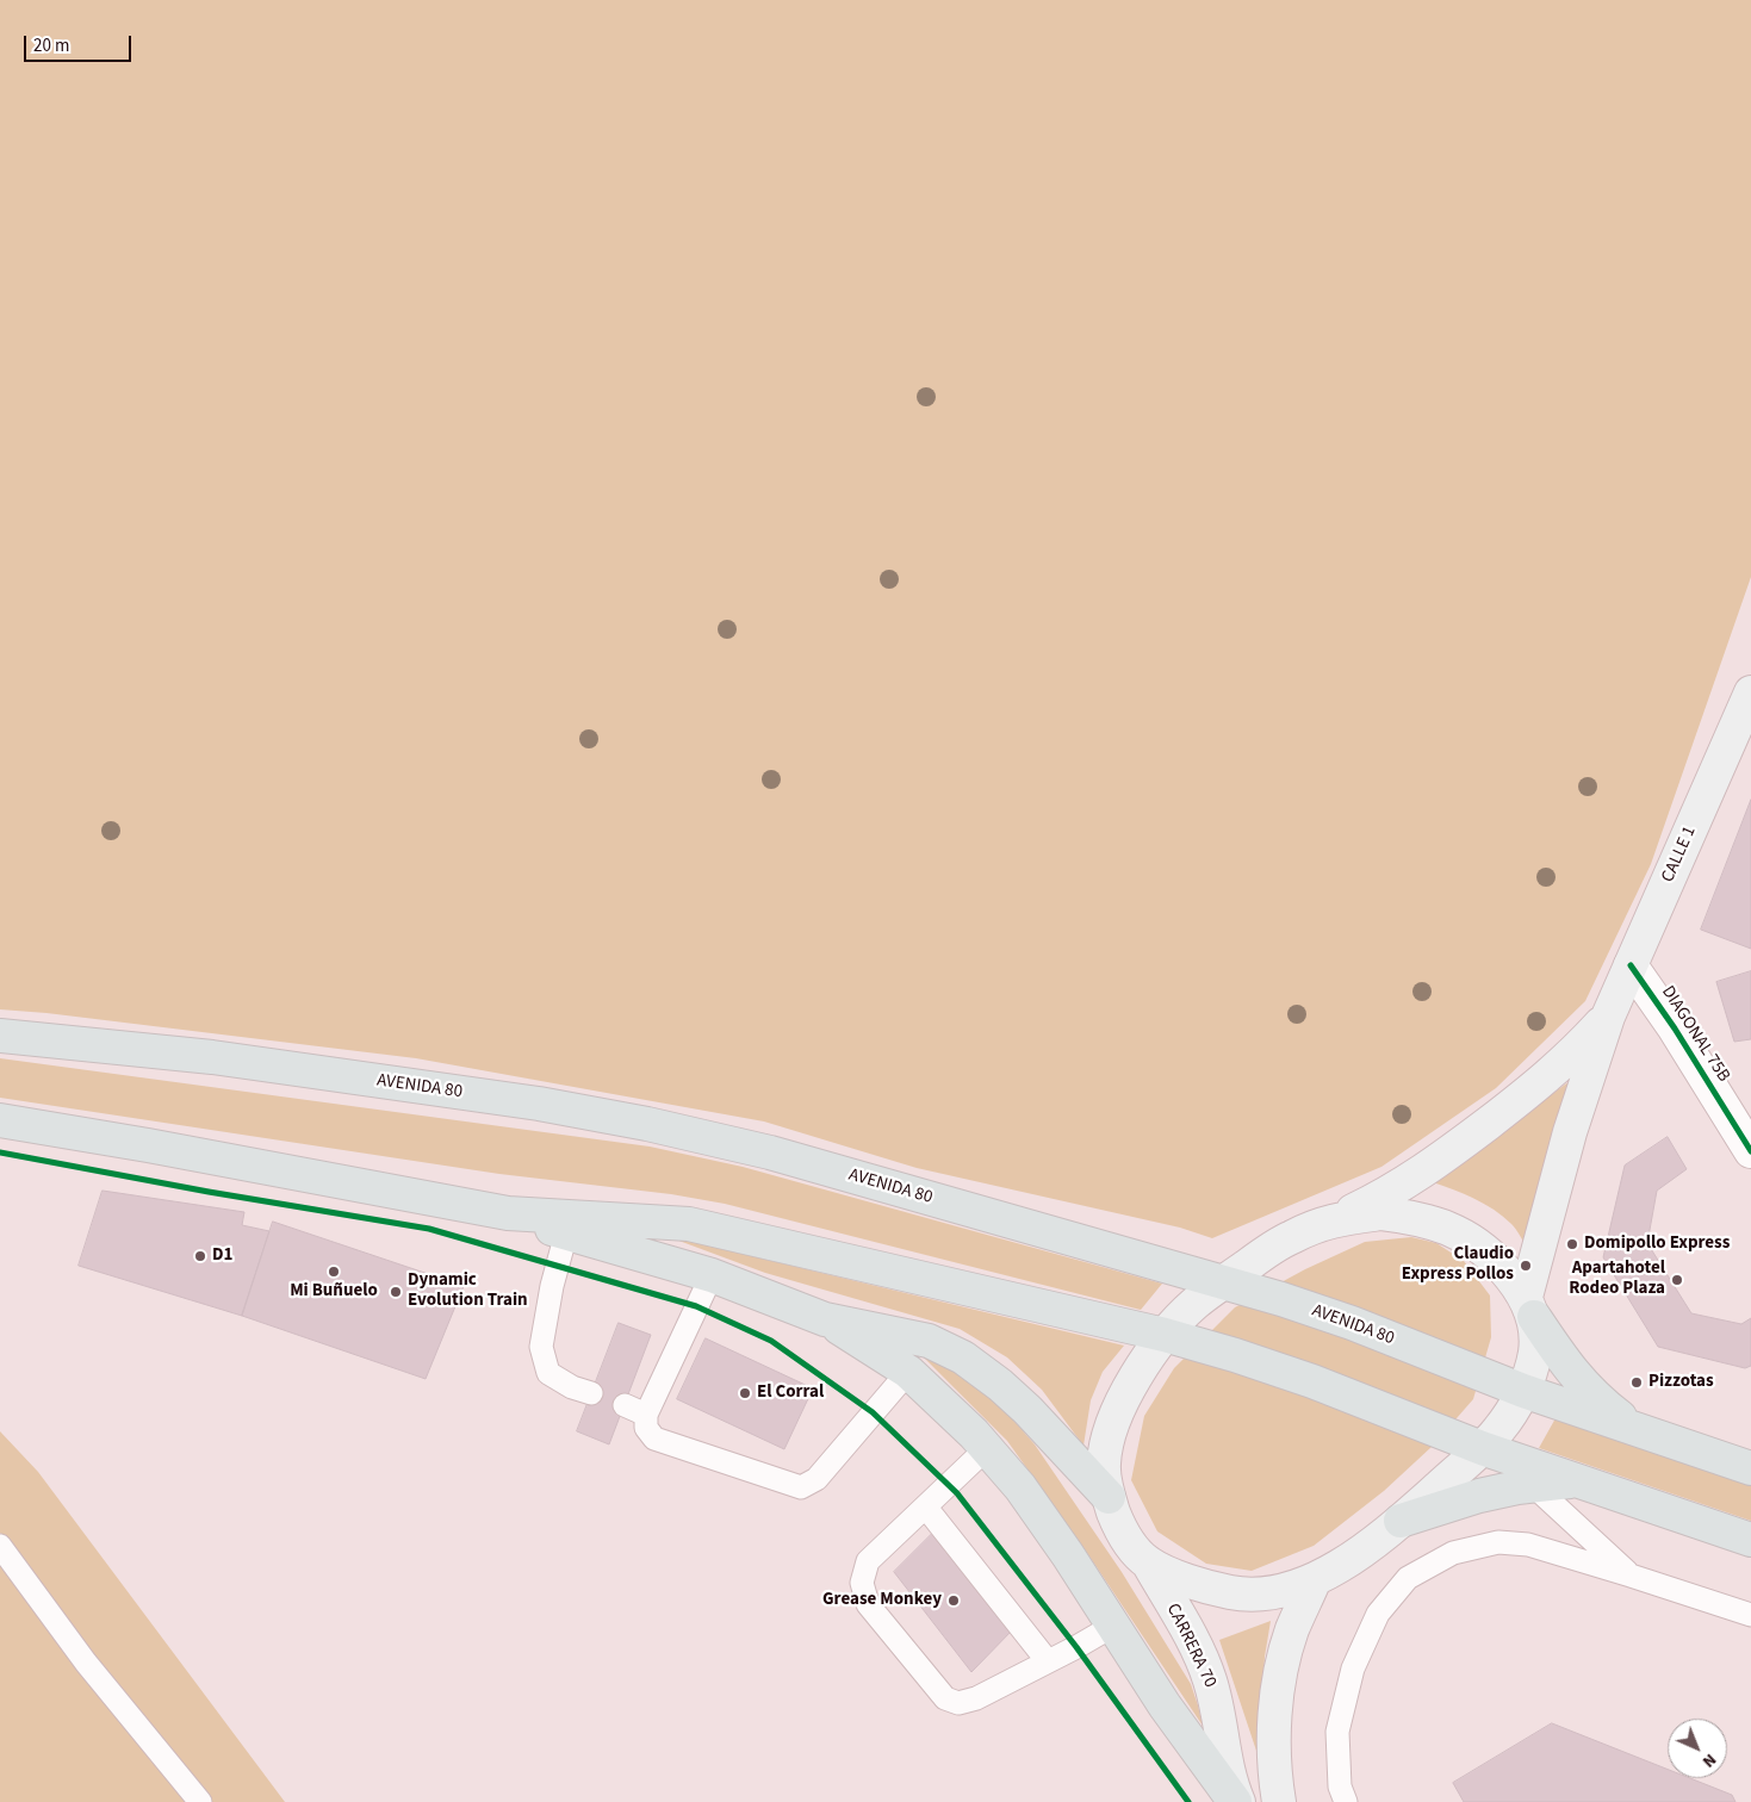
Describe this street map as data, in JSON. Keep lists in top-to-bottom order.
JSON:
{
  "streets": {
    "main road": ["CALLE 1", "AVENIDA 80", "CARRERA 70"],
    "street": ["DIAGONAL 75B"]
  },
  "crossings": [
    ["CALLE 1", "DIAGONAL 75B"],
    ["CALLE 1", "AVENIDA 80"],
    ["CALLE 1", "CARRERA 70"]
  ],
  "places": [
    "Domipollo Express",
    "D1",
    "Claudio Express Pollos",
    "Mi Buñuelo",
    "Apartahotel Rodeo Plaza",
    "Dynamic Evolution Train",
    "Pizzotas",
    "El Corral",
    "Grease Monkey"
  ],
  "scale_bar": "20 m",
  "north": "bottom right"
}
